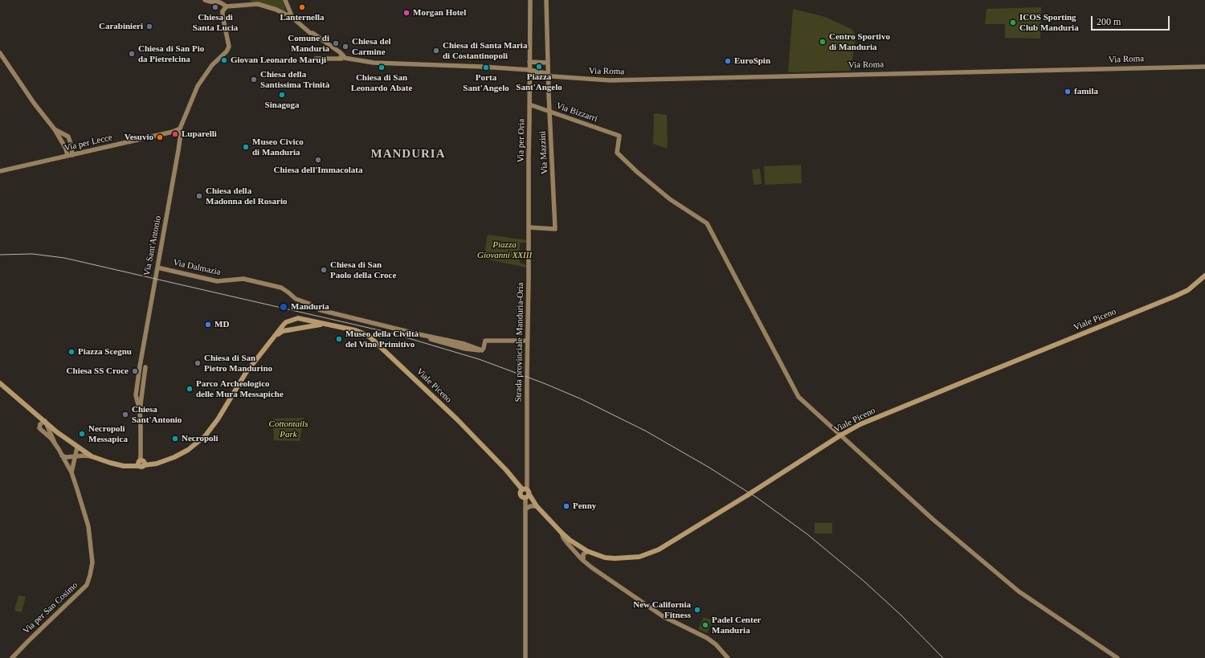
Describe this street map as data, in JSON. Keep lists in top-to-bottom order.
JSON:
{
  "streets": {
    "main road": ["Viale Piceno"],
    "street": [
      "Via Roma",
      "Via Bizzarri",
      "Via per Oria",
      "Via per Lecce",
      "Via Mazzini",
      "Via Sant'Antonio",
      "Via Dalmazia",
      "Strada provinciale Manduria-Oria",
      "Via per San Cosimo"
    ]
  },
  "crossings": [
    ["Via Roma", "Via per Oria"],
    ["Via Roma", "Via Mazzini"],
    ["Via Bizzarri", "Via per Oria"],
    ["Via Bizzarri", "Via Mazzini"],
    ["Via Bizzarri", "Viale Piceno"],
    ["Via per Oria", "Strada provinciale Manduria-Oria"],
    ["Via per Lecce", "Via Sant'Antonio"],
    ["Via Mazzini", "Strada provinciale Manduria-Oria"],
    ["Via Sant'Antonio", "Via Dalmazia"],
    ["Via Dalmazia", "Strada provinciale Manduria-Oria"],
    ["Viale Piceno", "Strada provinciale Manduria-Oria"]
  ],
  "districts": ["MANDURIA"],
  "parks": ["Piazza Giovanni XXIII", "Cottontails Park"],
  "places": [
    "Chiesa di Santa Lucia",
    "Lanternella",
    "Morgan Hotel",
    "ICOS Sporting Club Manduria",
    "Carabinieri",
    "Centro Sportivo di Manduria",
    "Comune di Manduria",
    "Chiesa del Carmine",
    "Chiesa di Santa Maria di Costantinopoli",
    "Chiesa di San Pio da Pietrelcina",
    "Giovan Leonardo Maruji",
    "EuroSpin",
    "Piazza Sant'Angelo",
    "Chiesa di San Leonardo Abate",
    "Porta Sant'Angelo",
    "Chiesa della Santissima Trinità",
    "famila",
    "Sinagoga",
    "Luparelli",
    "Vesuvio",
    "Museo Civico di Manduria",
    "Chiesa dell'Immacolata",
    "Chiesa della Madonna del Rosario",
    "Chiesa di San Paolo della Croce",
    "Manduria",
    "MD",
    "Museo della Civiltà del Vino Primitivo",
    "Piazza Scegnu",
    "Chiesa di San Pietro Mandurino",
    "Chiesa SS Croce",
    "Parco Archeologico delle Mura Messapiche",
    "Chiesa Sant'Antonio",
    "Necropoli Messapica",
    "Necropoli",
    "Penny",
    "New California Fitness",
    "Padel Center Manduria"
  ],
  "scale_bar": "200 m"
}
